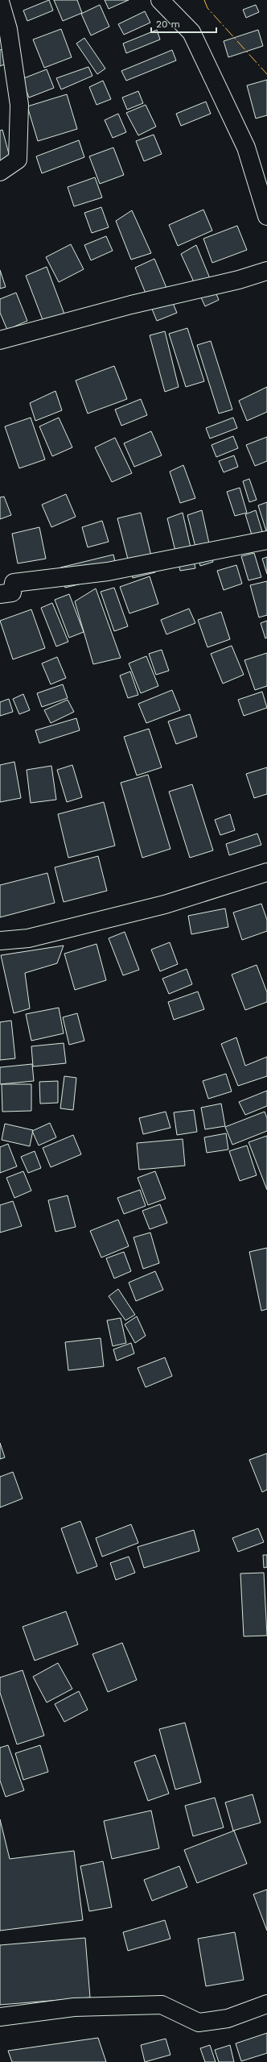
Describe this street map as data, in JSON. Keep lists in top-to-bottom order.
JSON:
{
  "scale_bar": "20 m"
}
